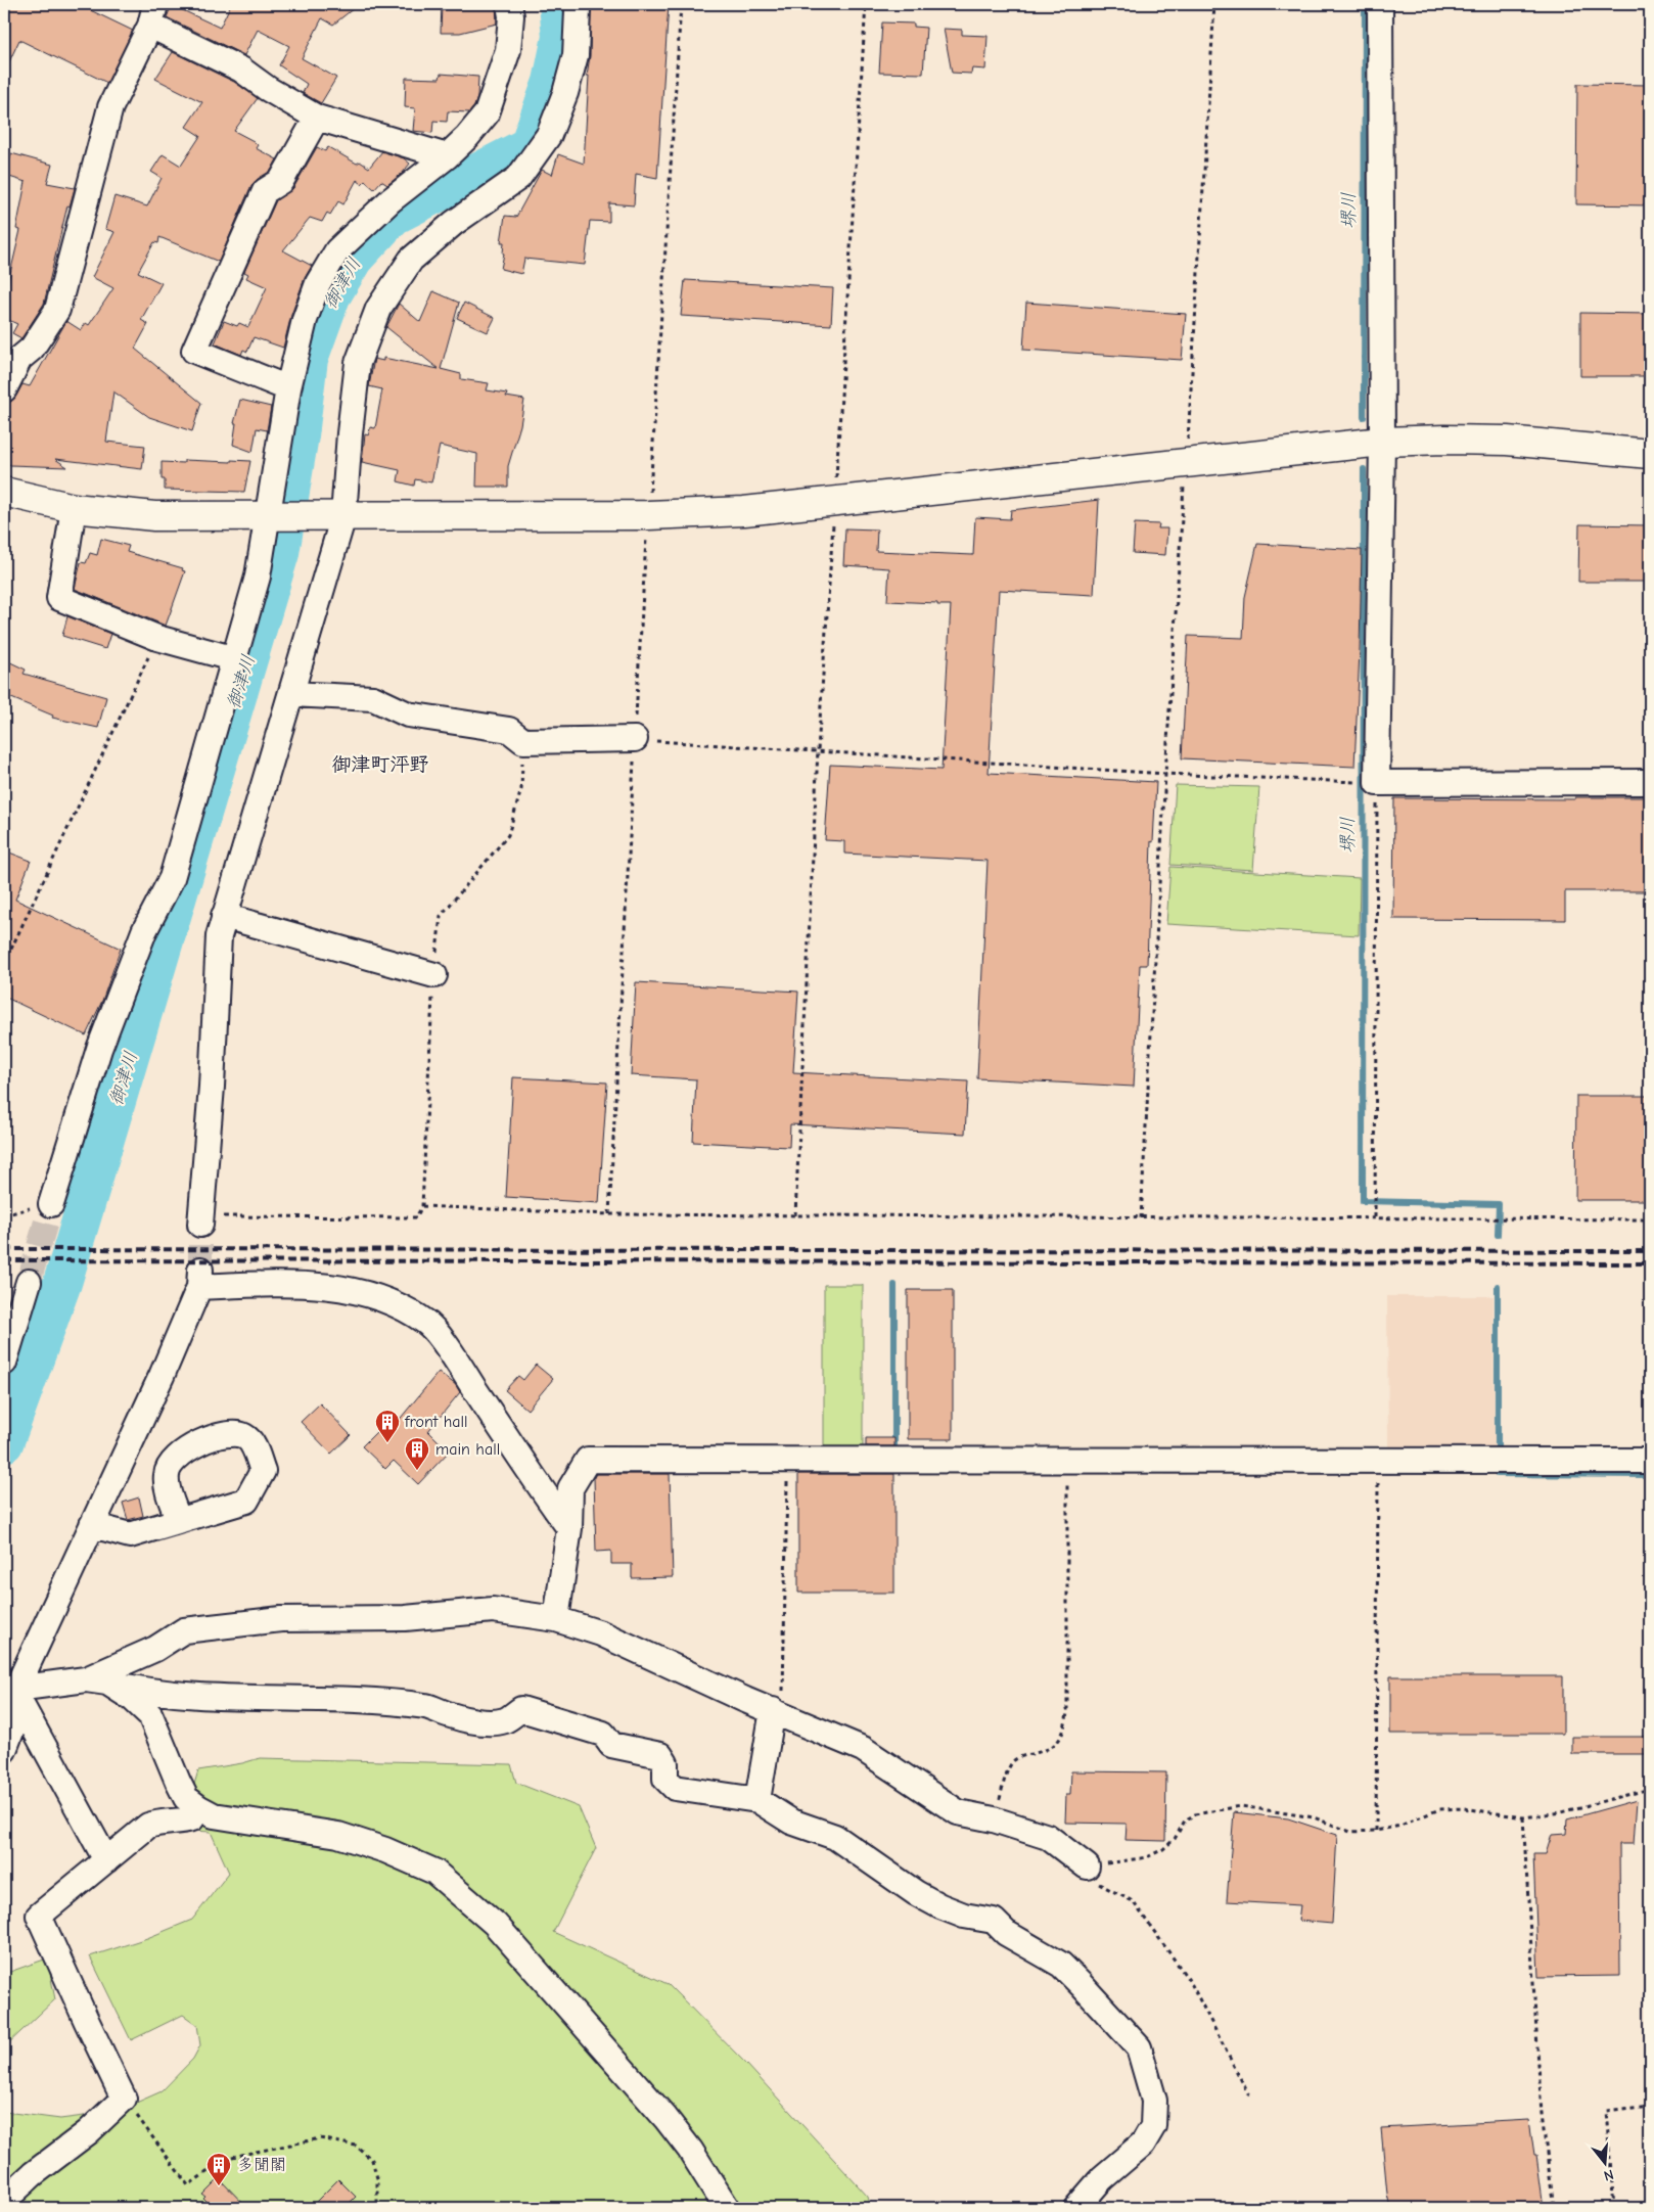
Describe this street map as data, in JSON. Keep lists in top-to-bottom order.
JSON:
{
  "districts": ["御津町泙野"],
  "water": ["堺川", "御津川"],
  "places": {
    "building": ["front hall", "main hall", "多聞閣"]
  },
  "north": "bottom"
}
